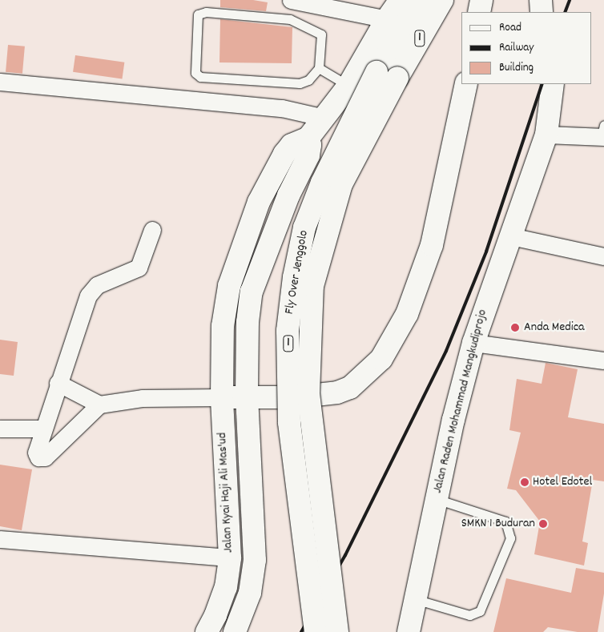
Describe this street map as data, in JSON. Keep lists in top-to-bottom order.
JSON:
{
  "streets": {
    "main road": [
      "1",
      "Fly Over Jenggolo",
      "Jalan Raden Mohammad Mangkudiprojo",
      "Jalan Kyai Haji Ali Mas'ud"
    ]
  },
  "places": ["Anda Medica", "Hotel Edotel", "SMKN 1 Buduran"],
  "legend": ["Road", "Railway", "Building"]
}
